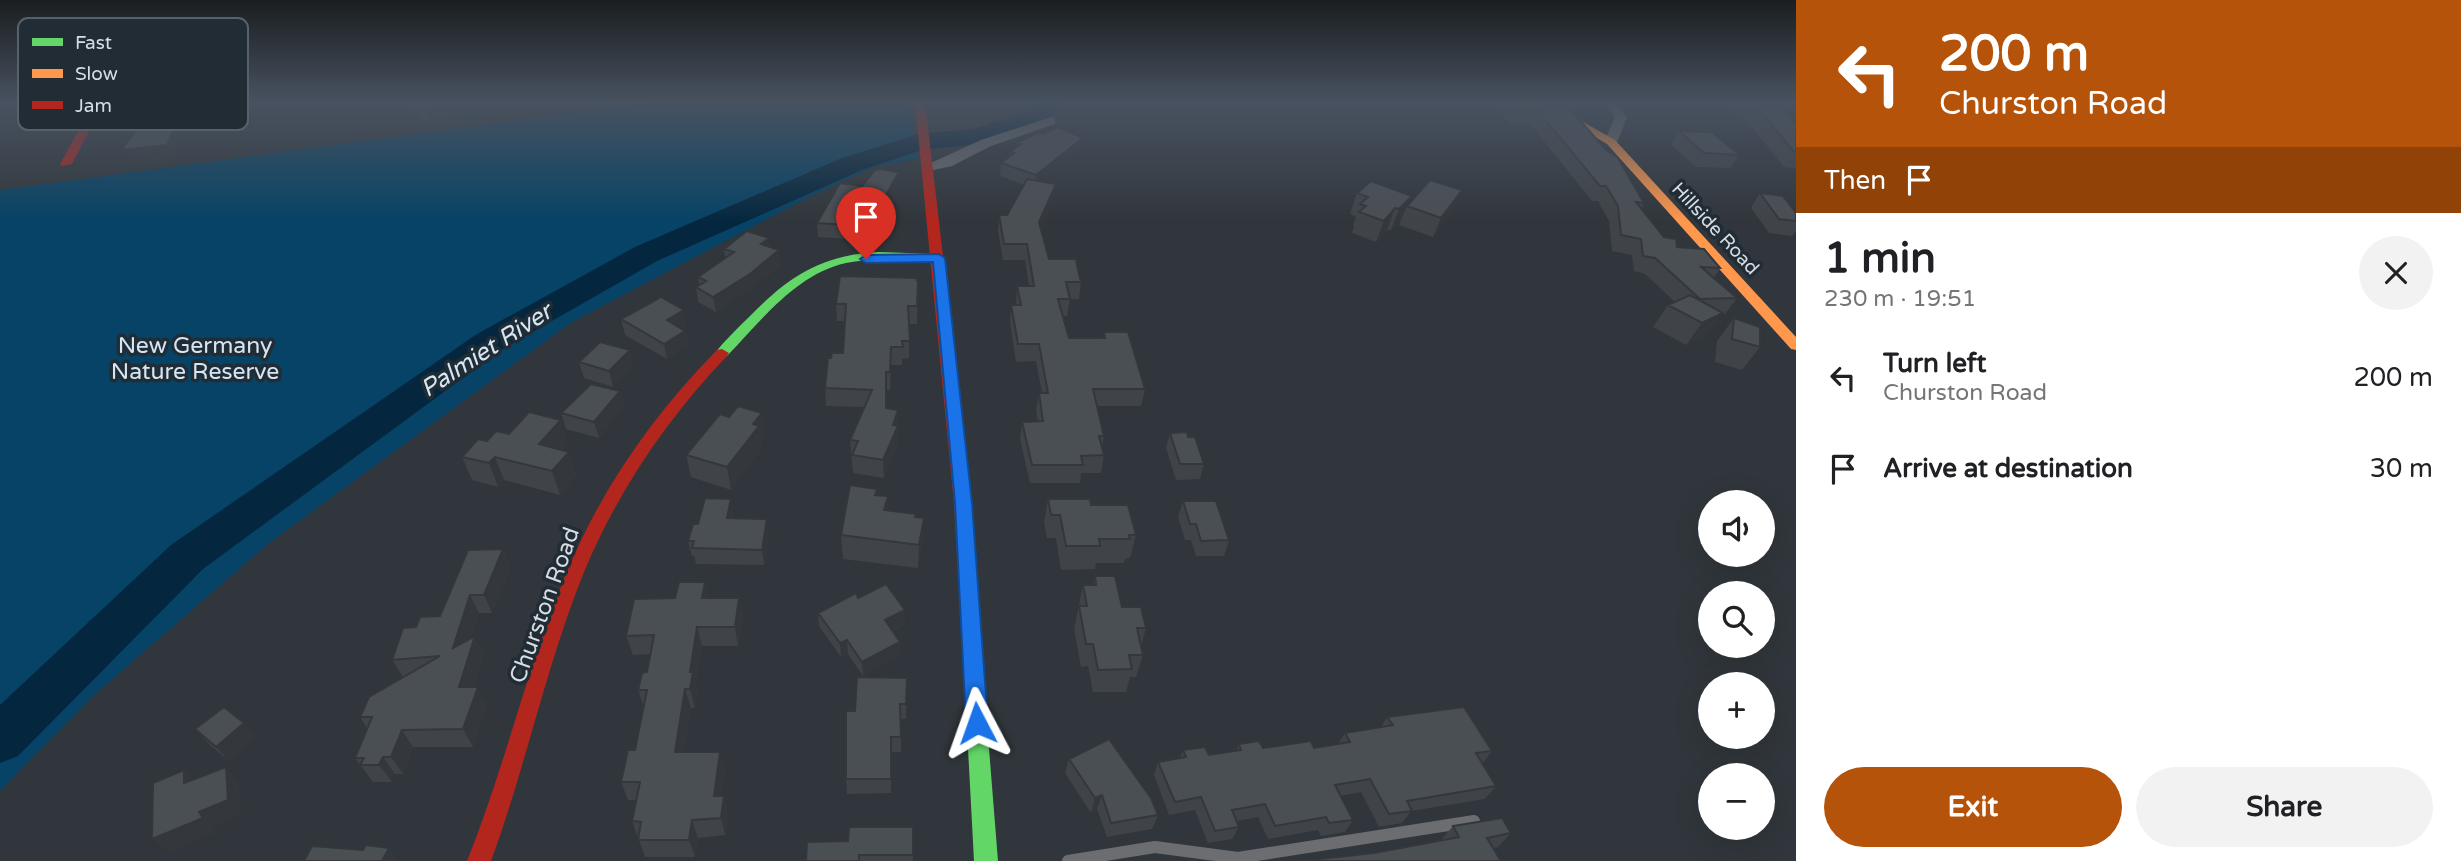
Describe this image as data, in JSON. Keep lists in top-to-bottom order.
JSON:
{
  "streets": {
    "street": ["Hillside Road", "Churston Road"]
  },
  "water": ["Palmiet River"],
  "parks": ["New Germany Nature Reserve"],
  "legend": ["Fast", "Slow", "Jam"],
  "page": {
    "turn": ["200 m", "Churston Road"],
    "then": "Then",
    "heading": ["1 min", "230 m · 19:51"],
    "list": [
      {
        "name": "Turn left",
        "note": "Churston Road",
        "value": "200 m"
      },
      {
        "name": "Arrive at destination",
        "value": "30 m"
      }
    ],
    "map_buttons": ["+", "−"],
    "buttons": ["Exit", "Share"]
  }
}
